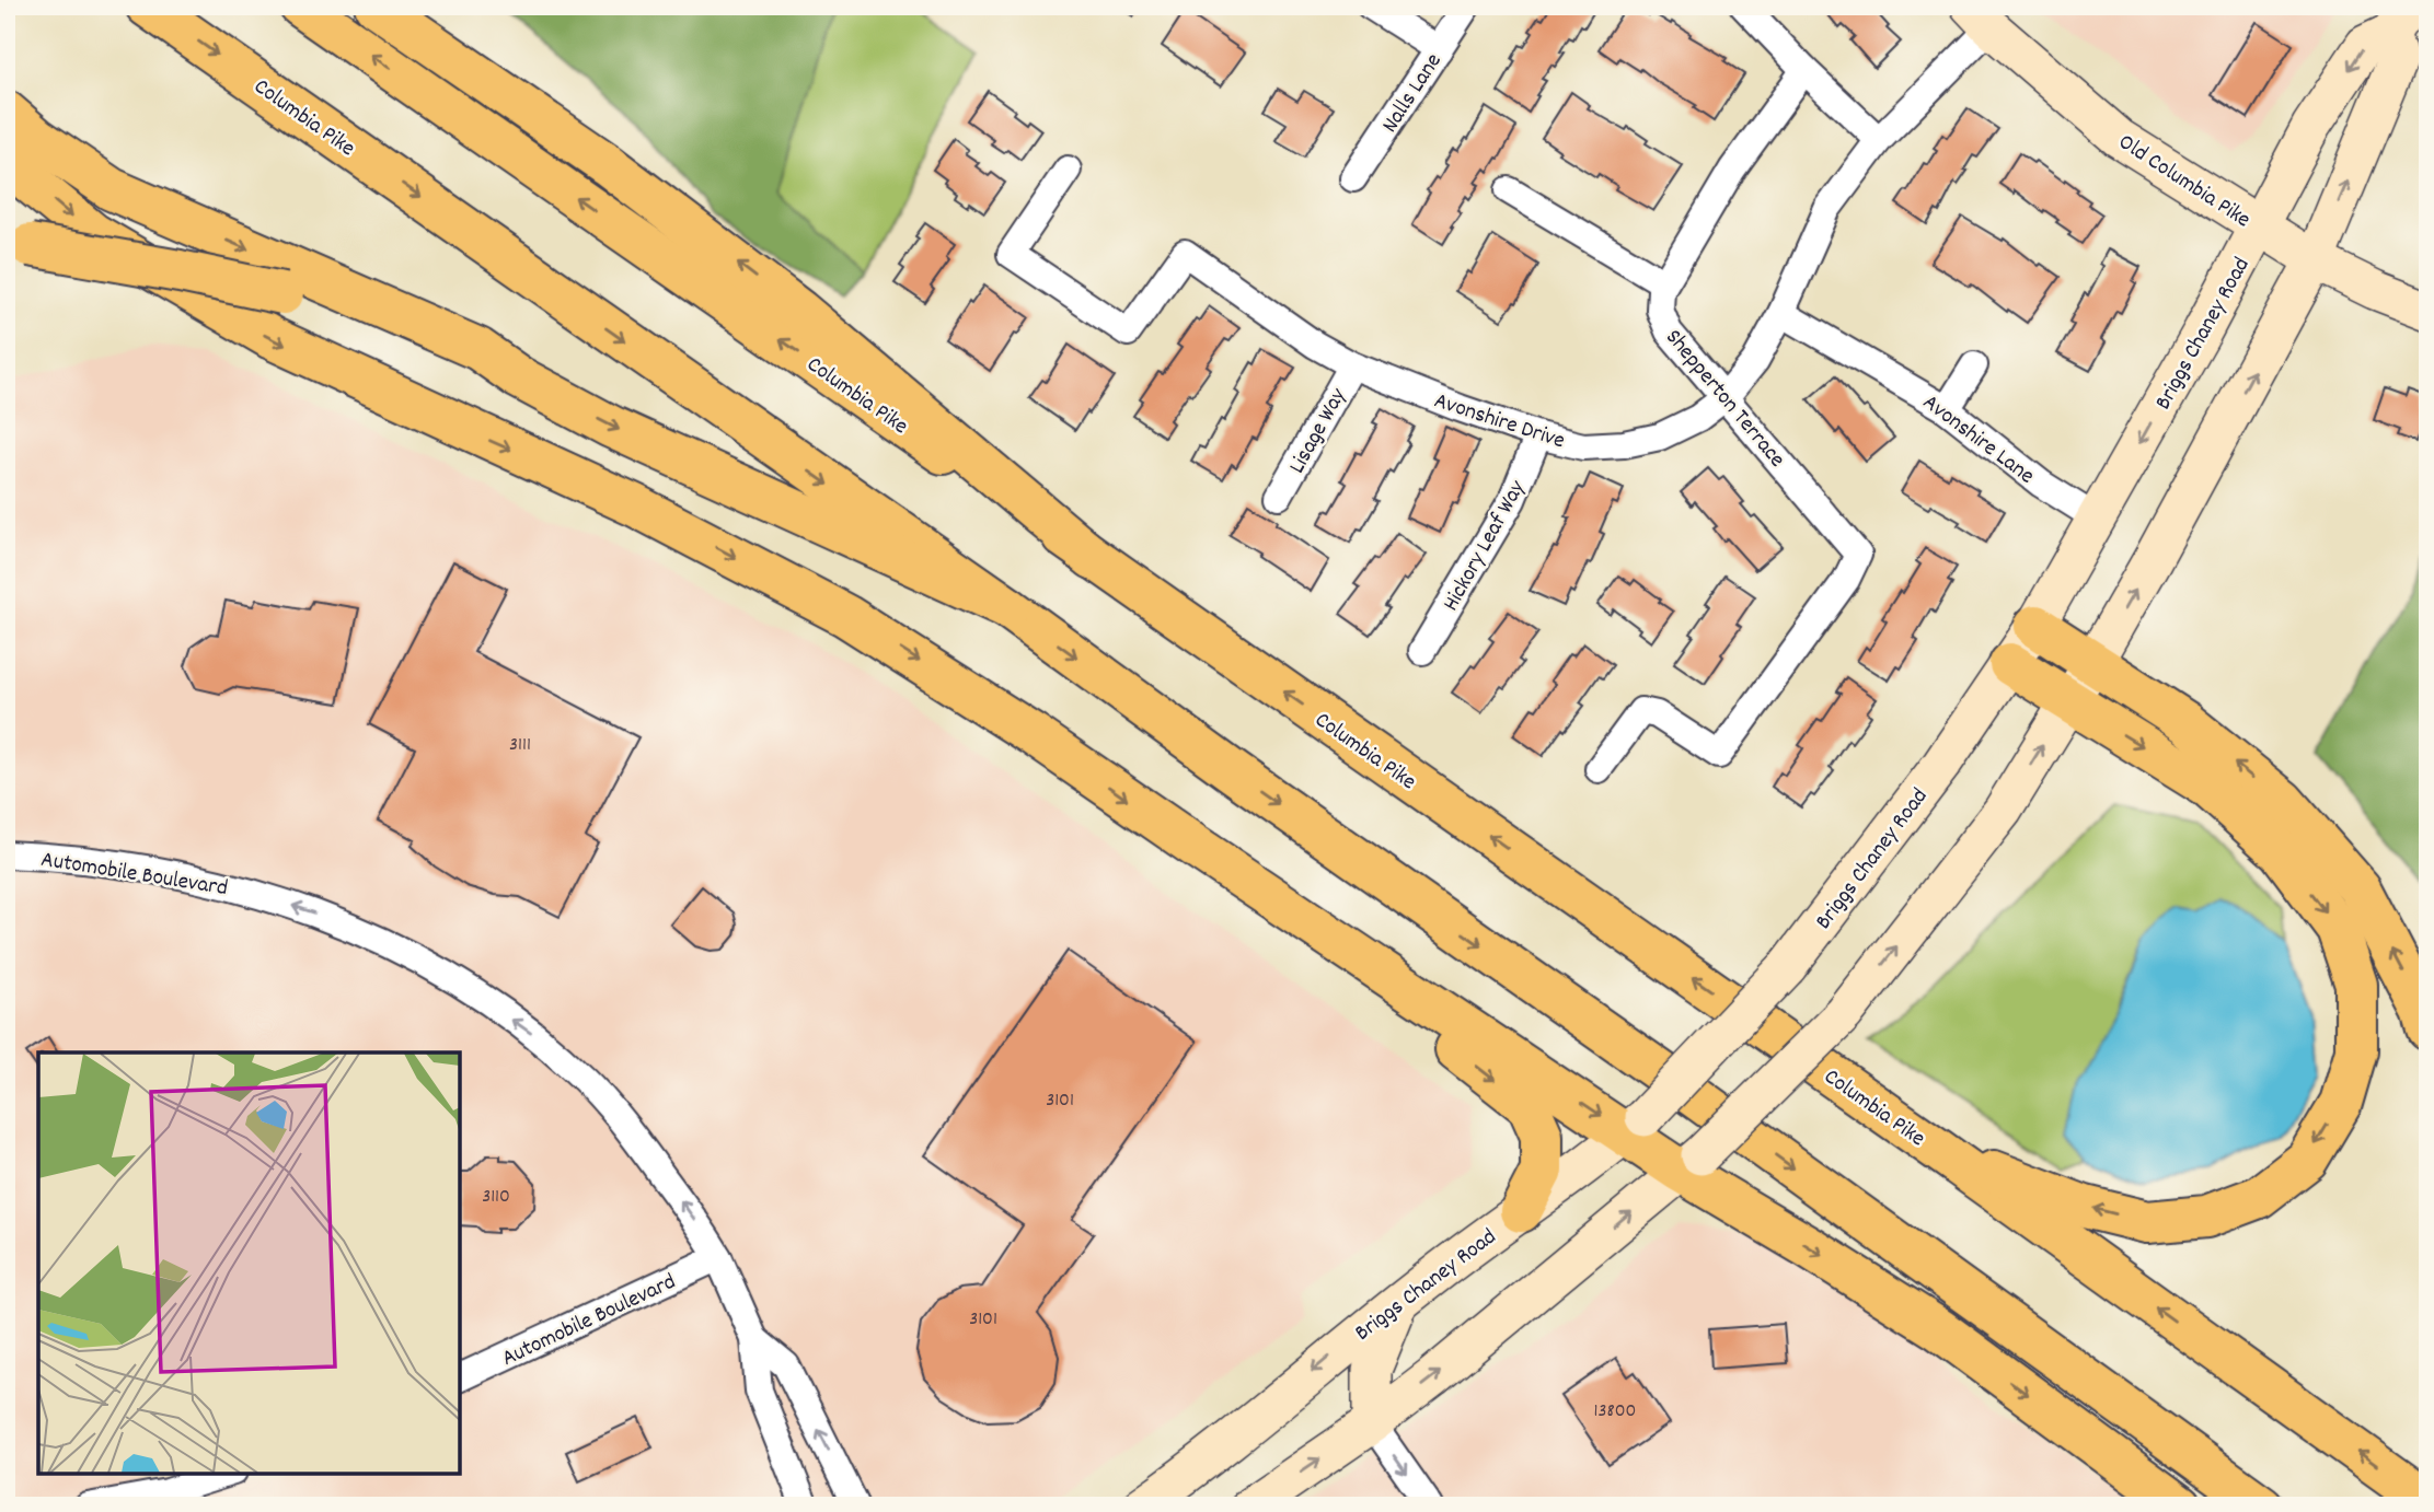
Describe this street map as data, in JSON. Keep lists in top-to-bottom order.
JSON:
{
  "streets": {
    "highway": ["Columbia Pike"],
    "main road": ["Old Columbia Pike", "Briggs Chaney Road"],
    "street": [
      "Nalls Lane",
      "Shepperton Terrace",
      "Avonshire Drive",
      "Lisage Way",
      "Avonshire Lane",
      "Hickory Leaf Way",
      "Automobile Boulevard"
    ]
  },
  "crossings": [
    ["Old Columbia Pike", "Briggs Chaney Road"],
    ["Old Columbia Pike", "Avonshire Drive"],
    ["Briggs Chaney Road", "Avonshire Lane"],
    ["Shepperton Terrace", "Avonshire Drive"],
    ["Avonshire Drive", "Lisage Way"],
    ["Avonshire Drive", "Avonshire Lane"],
    ["Avonshire Drive", "Hickory Leaf Way"]
  ],
  "one_way": ["Automobile Boulevard"],
  "house_numbers": [
    "3111",
    "3101",
    "3110",
    "3101",
    "13800"
  ]
}
